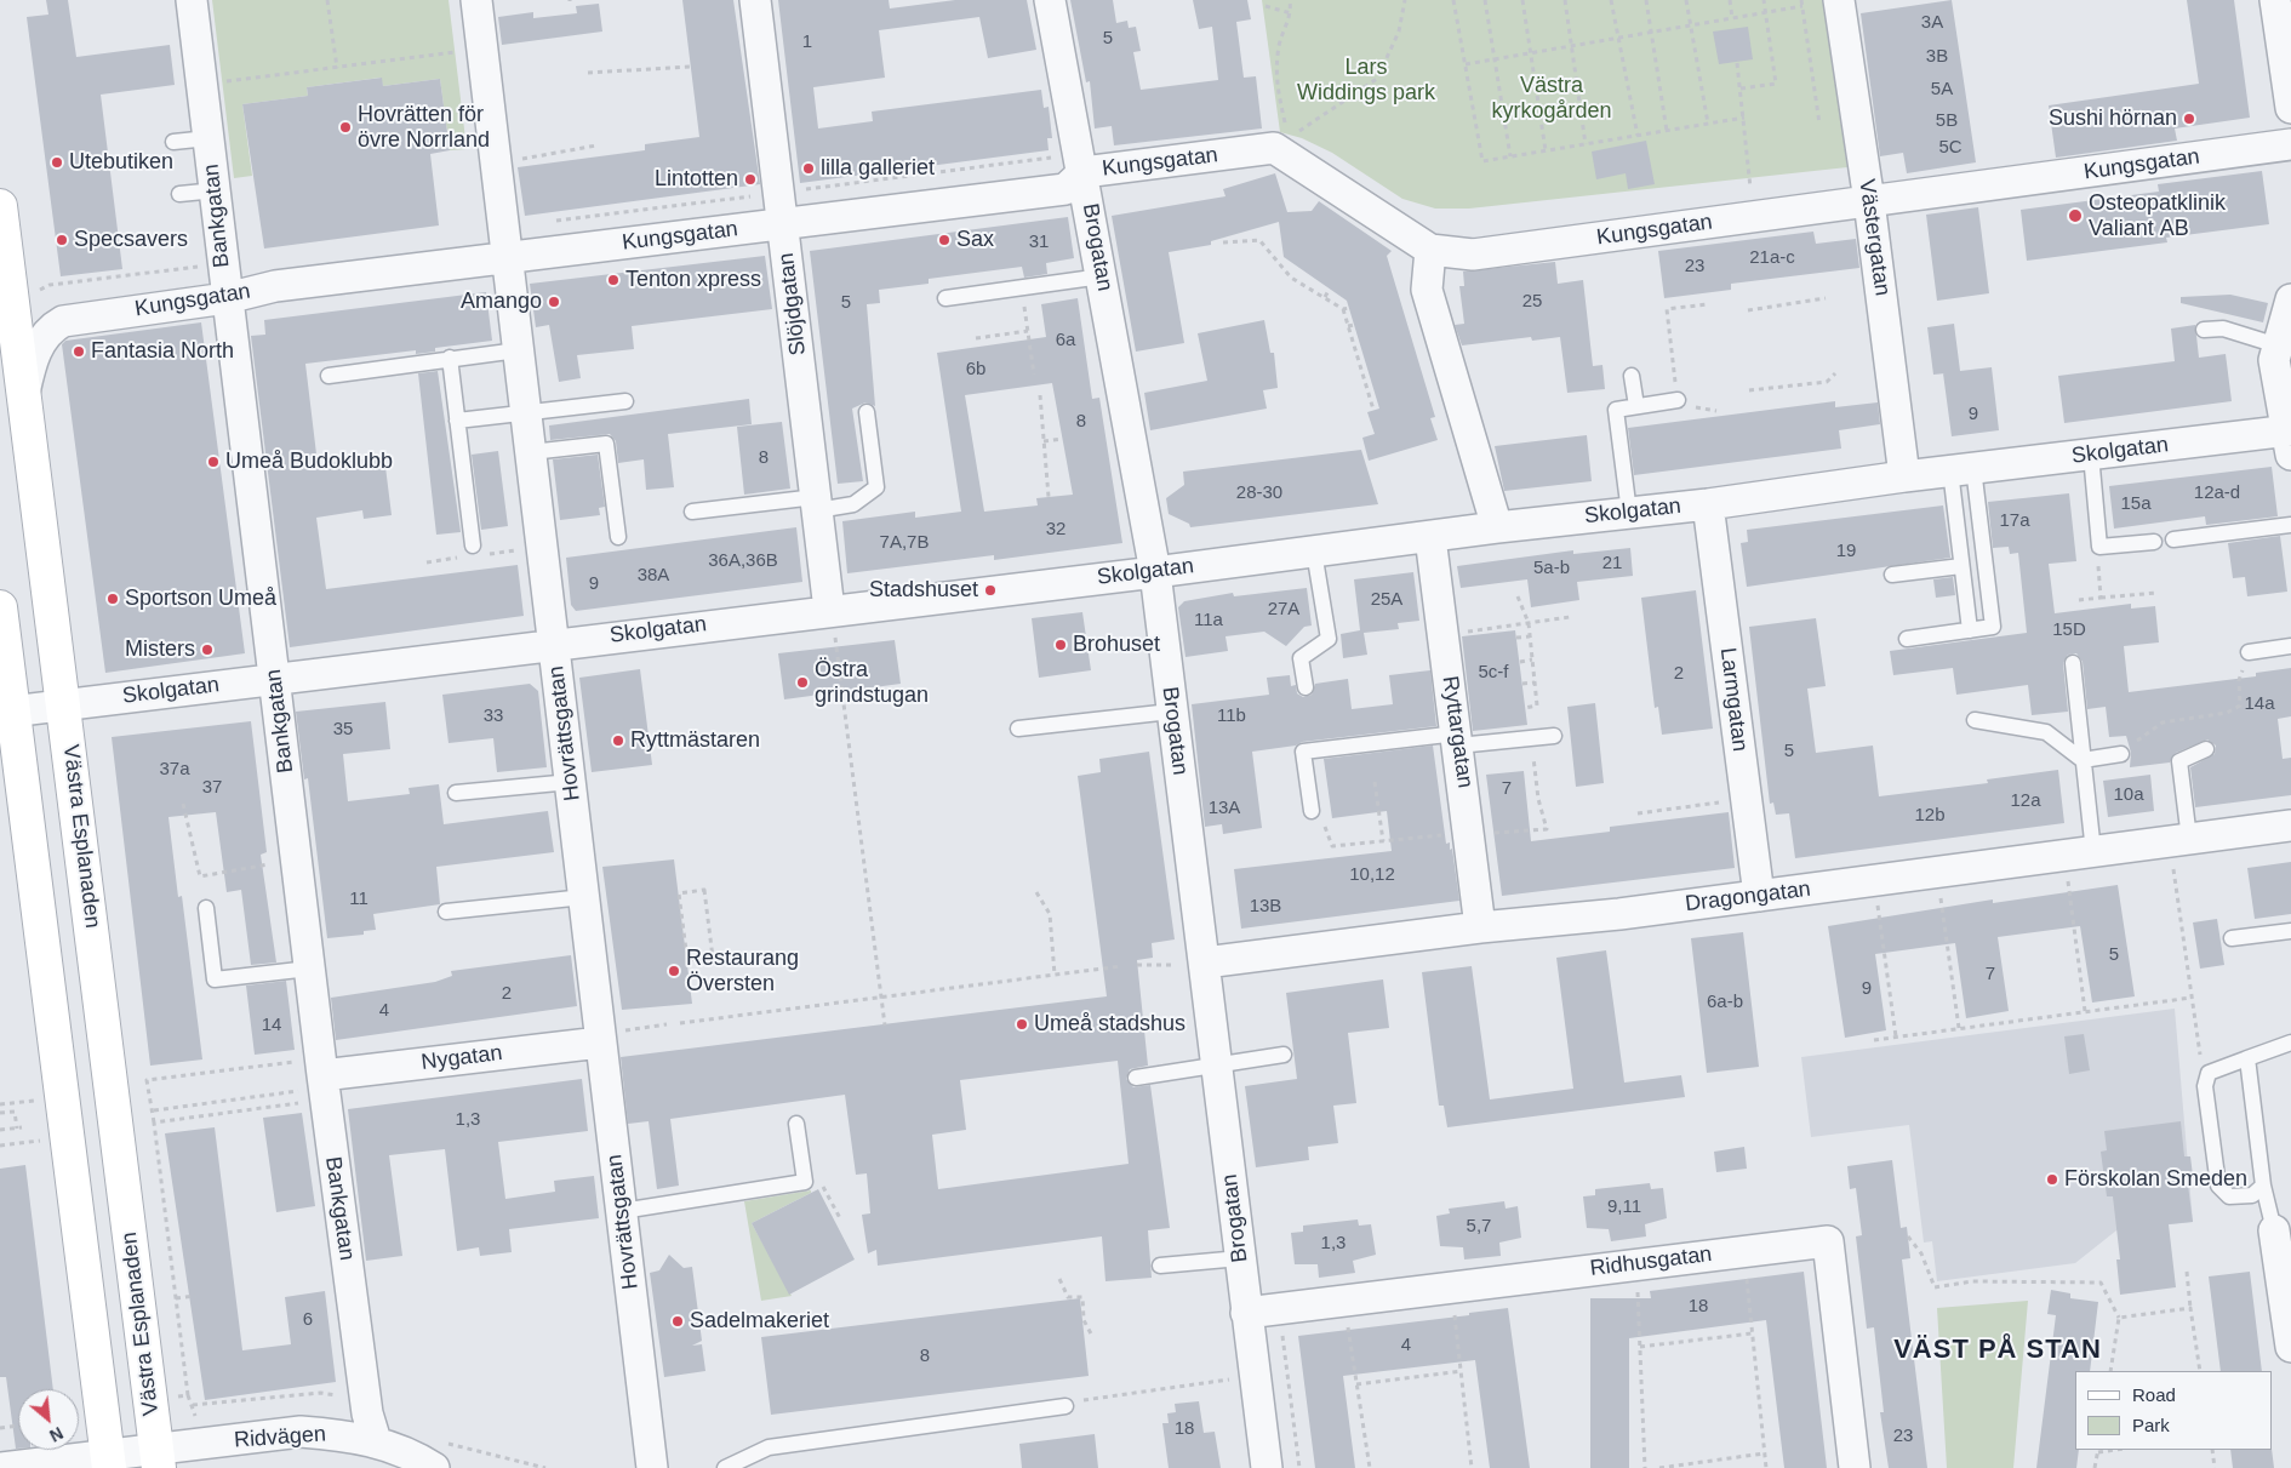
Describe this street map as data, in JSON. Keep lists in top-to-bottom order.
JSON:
{
  "streets": {
    "main road": ["Västra Esplanaden"],
    "street": [
      "Kungsgatan",
      "Bankgatan",
      "Västergatan",
      "Brogatan",
      "Slöjdgatan",
      "Skolgatan",
      "Larmgatan",
      "Ryttargatan",
      "Hovrättsgatan",
      "Dragongatan",
      "Nygatan",
      "Ridhusgatan",
      "Ridvägen"
    ]
  },
  "crossings": [
    ["Kungsgatan", "Bankgatan"],
    ["Kungsgatan", "Västergatan"],
    ["Kungsgatan", "Brogatan"],
    ["Kungsgatan", "Slöjdgatan"],
    ["Kungsgatan", "Hovrättsgatan"],
    ["Kungsgatan", "Västra Esplanaden"],
    ["Bankgatan", "Skolgatan"],
    ["Bankgatan", "Nygatan"],
    ["Bankgatan", "Ridvägen"],
    ["Västergatan", "Skolgatan"],
    ["Brogatan", "Skolgatan"],
    ["Brogatan", "Dragongatan"],
    ["Brogatan", "Ridhusgatan"],
    ["Slöjdgatan", "Skolgatan"],
    ["Skolgatan", "Larmgatan"],
    ["Skolgatan", "Ryttargatan"],
    ["Skolgatan", "Hovrättsgatan"],
    ["Skolgatan", "Västra Esplanaden"],
    ["Larmgatan", "Dragongatan"],
    ["Ryttargatan", "Dragongatan"],
    ["Hovrättsgatan", "Nygatan"],
    ["Västra Esplanaden", "Ridvägen"]
  ],
  "districts": ["VÄST PÅ STAN"],
  "parks": ["Lars Widdings park", "Västra kyrkogården"],
  "places": [
    "Sushi hörnan",
    "Hovrätten för övre Norrland",
    "Utebutiken",
    "lilla galleriet",
    "Lintotten",
    "Osteopatklinik Valiant AB",
    "Specsavers",
    "Sax",
    "Tenton xpress",
    "Amango",
    "Fantasia North",
    "Umeå Budoklubb",
    "Stadshuset",
    "Sportson Umeå",
    "Brohuset",
    "Misters",
    "Östra grindstugan",
    "Ryttmästaren",
    "Restaurang Översten",
    "Umeå stadshus",
    "Förskolan Smeden",
    "Sadelmakeriet"
  ],
  "house_numbers": [
    "3A",
    "5",
    "1",
    "3B",
    "5A",
    "5B",
    "5C",
    "31",
    "21a-c",
    "23",
    "25",
    "5",
    "6a",
    "6b",
    "9",
    "8",
    "8",
    "28-30",
    "12a-d",
    "15a",
    "17a",
    "32",
    "7A,7B",
    "19",
    "36A,36B",
    "21",
    "5a-b",
    "38A",
    "9",
    "25A",
    "27A",
    "11a",
    "15D",
    "5c-f",
    "2",
    "14a",
    "33",
    "11b",
    "35",
    "5",
    "37a",
    "37",
    "7",
    "10a",
    "12a",
    "13A",
    "12b",
    "10,12",
    "11",
    "13B",
    "5",
    "7",
    "9",
    "2",
    "6a-b",
    "4",
    "14",
    "1,3",
    "9,11",
    "5,7",
    "1,3",
    "18",
    "6",
    "4",
    "8",
    "18",
    "23"
  ],
  "legend": ["Road", "Park"],
  "north": "bottom right"
}
